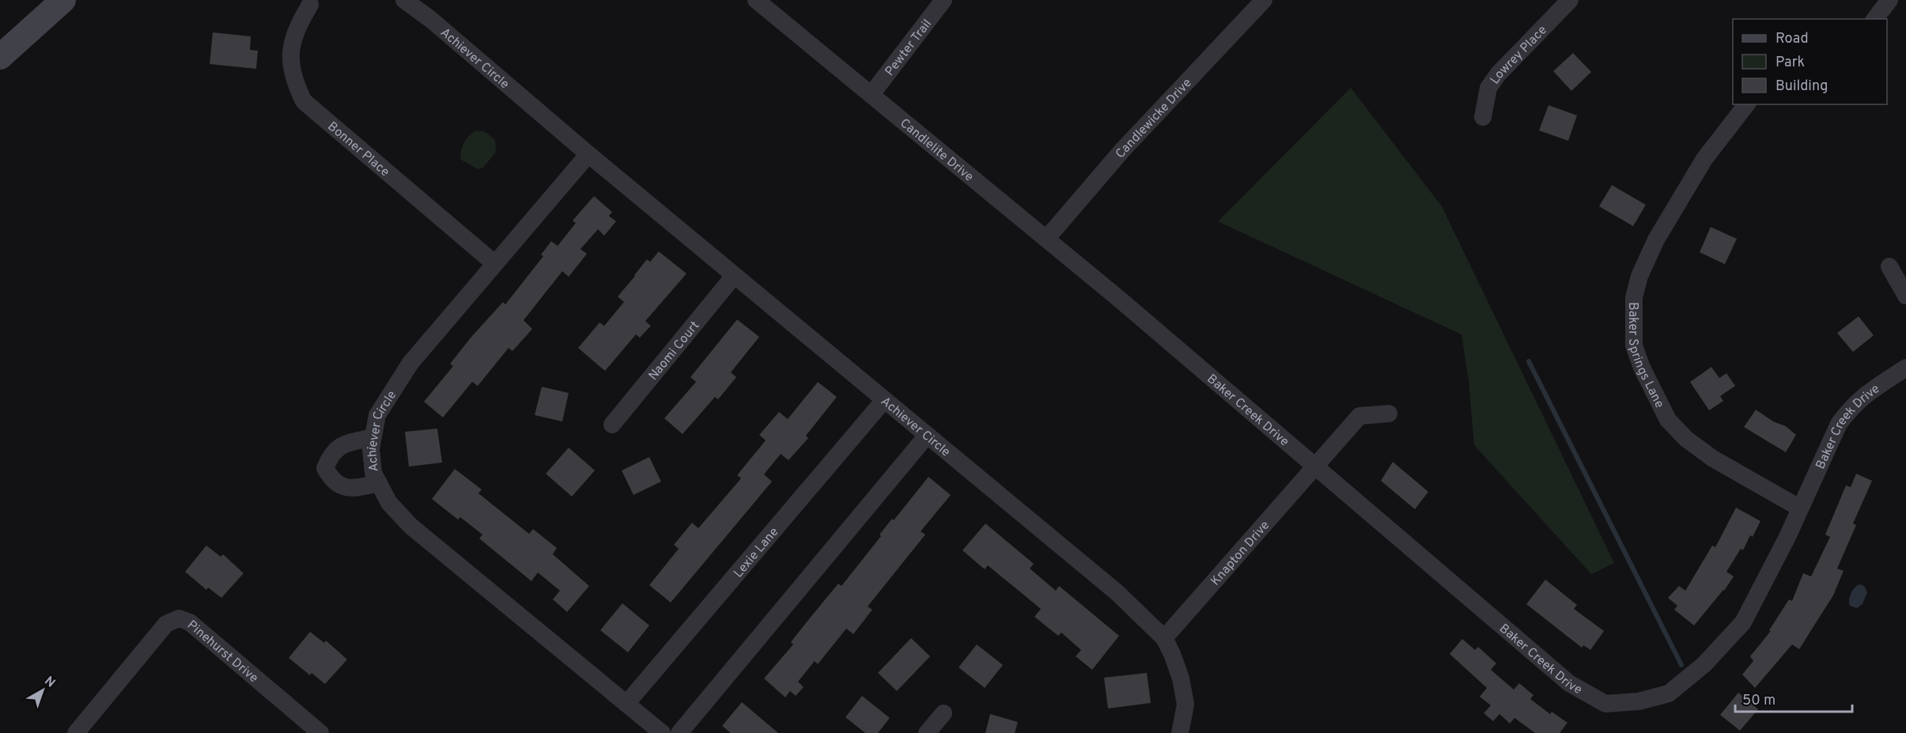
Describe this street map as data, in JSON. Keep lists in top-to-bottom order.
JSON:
{
  "streets": {
    "street": [
      "Pewter Trail",
      "Lowrey Place",
      "Achiever Circle",
      "Candlewicke Drive",
      "Candlelite Drive",
      "Bonner Place",
      "Naomi Court",
      "Baker Springs Lane",
      "Baker Creek Drive",
      "Lexie Lane",
      "Knapton Drive",
      "Pinehurst Drive"
    ]
  },
  "crossings": [
    ["Pewter Trail", "Candlelite Drive"],
    ["Achiever Circle", "Bonner Place"],
    ["Achiever Circle", "Naomi Court"],
    ["Achiever Circle", "Lexie Lane"],
    ["Achiever Circle", "Knapton Drive"],
    ["Candlewicke Drive", "Candlelite Drive"],
    ["Candlelite Drive", "Baker Creek Drive"],
    ["Baker Springs Lane", "Baker Creek Drive"],
    ["Baker Creek Drive", "Knapton Drive"]
  ],
  "legend": ["Road", "Park", "Building"],
  "scale_bar": "50 m",
  "north": "top right"
}
